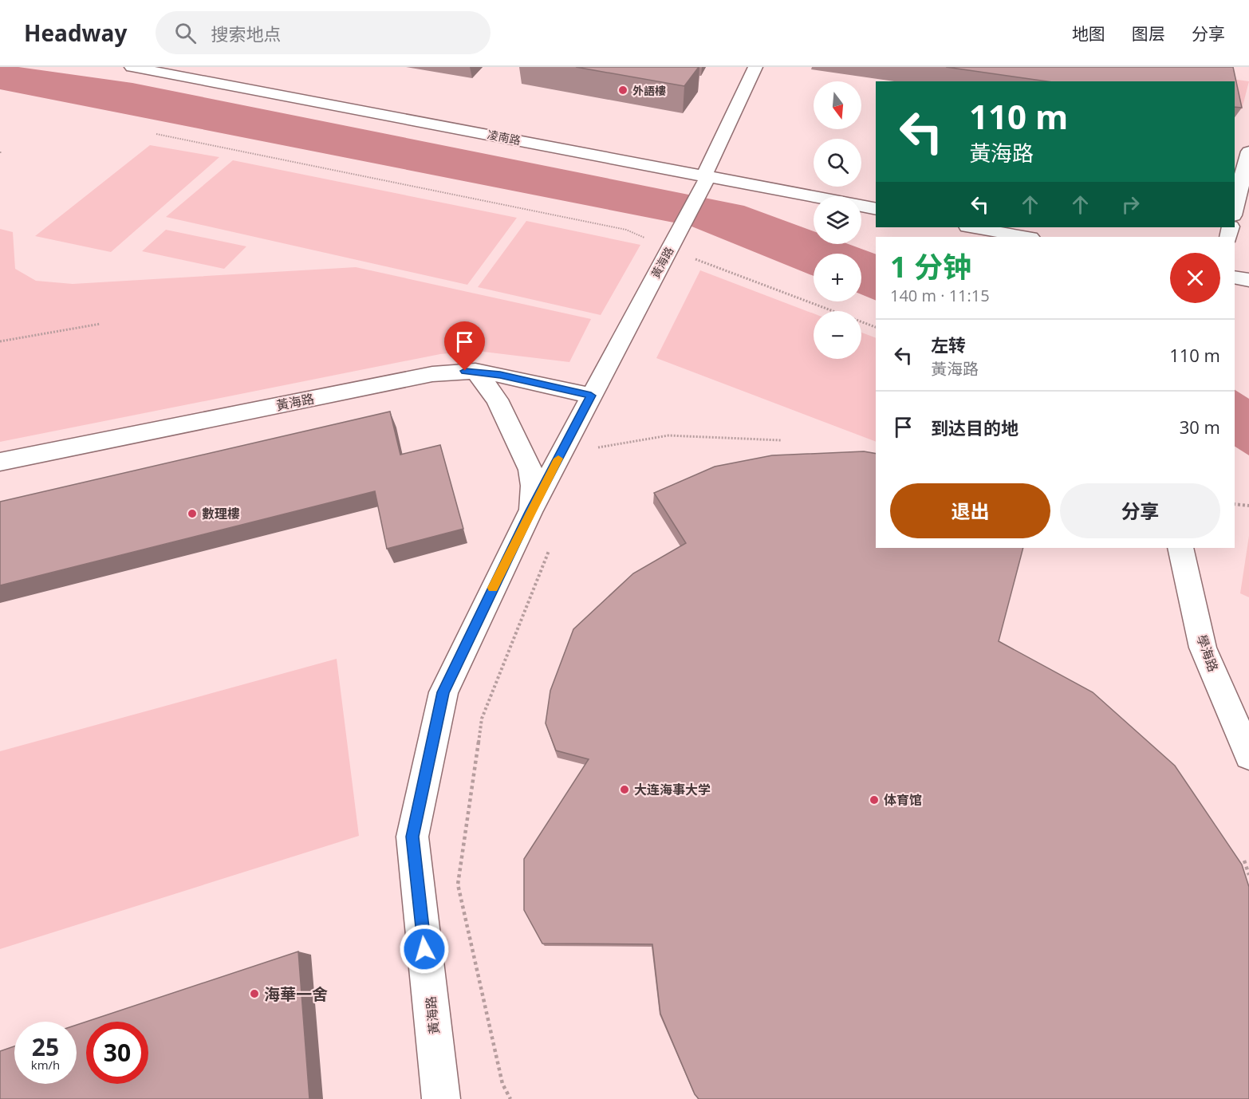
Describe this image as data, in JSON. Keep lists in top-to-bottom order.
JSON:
{
  "streets": {
    "street": ["凌南路", "黃海路", "學海路"]
  },
  "crossings": [
    ["凌南路", "黃海路"]
  ],
  "places": [
    "外語樓",
    "數理樓",
    "大连海事大学",
    "体育馆",
    "海華一舍"
  ],
  "north": "bottom",
  "page": {
    "header": "Headway",
    "search": "搜索地点",
    "nav": ["地图", "图层", "分享"],
    "map_buttons": ["+", "−"],
    "turn": ["110 m", "黃海路"],
    "heading": ["1 分钟", "140 m · 11:15"],
    "list": [
      {
        "name": "左转",
        "note": "黃海路",
        "value": "110 m"
      },
      {
        "name": "到达目的地",
        "value": "30 m"
      }
    ],
    "buttons": ["退出", "分享"],
    "speed": "25 km/h",
    "limit": "30"
  }
}
